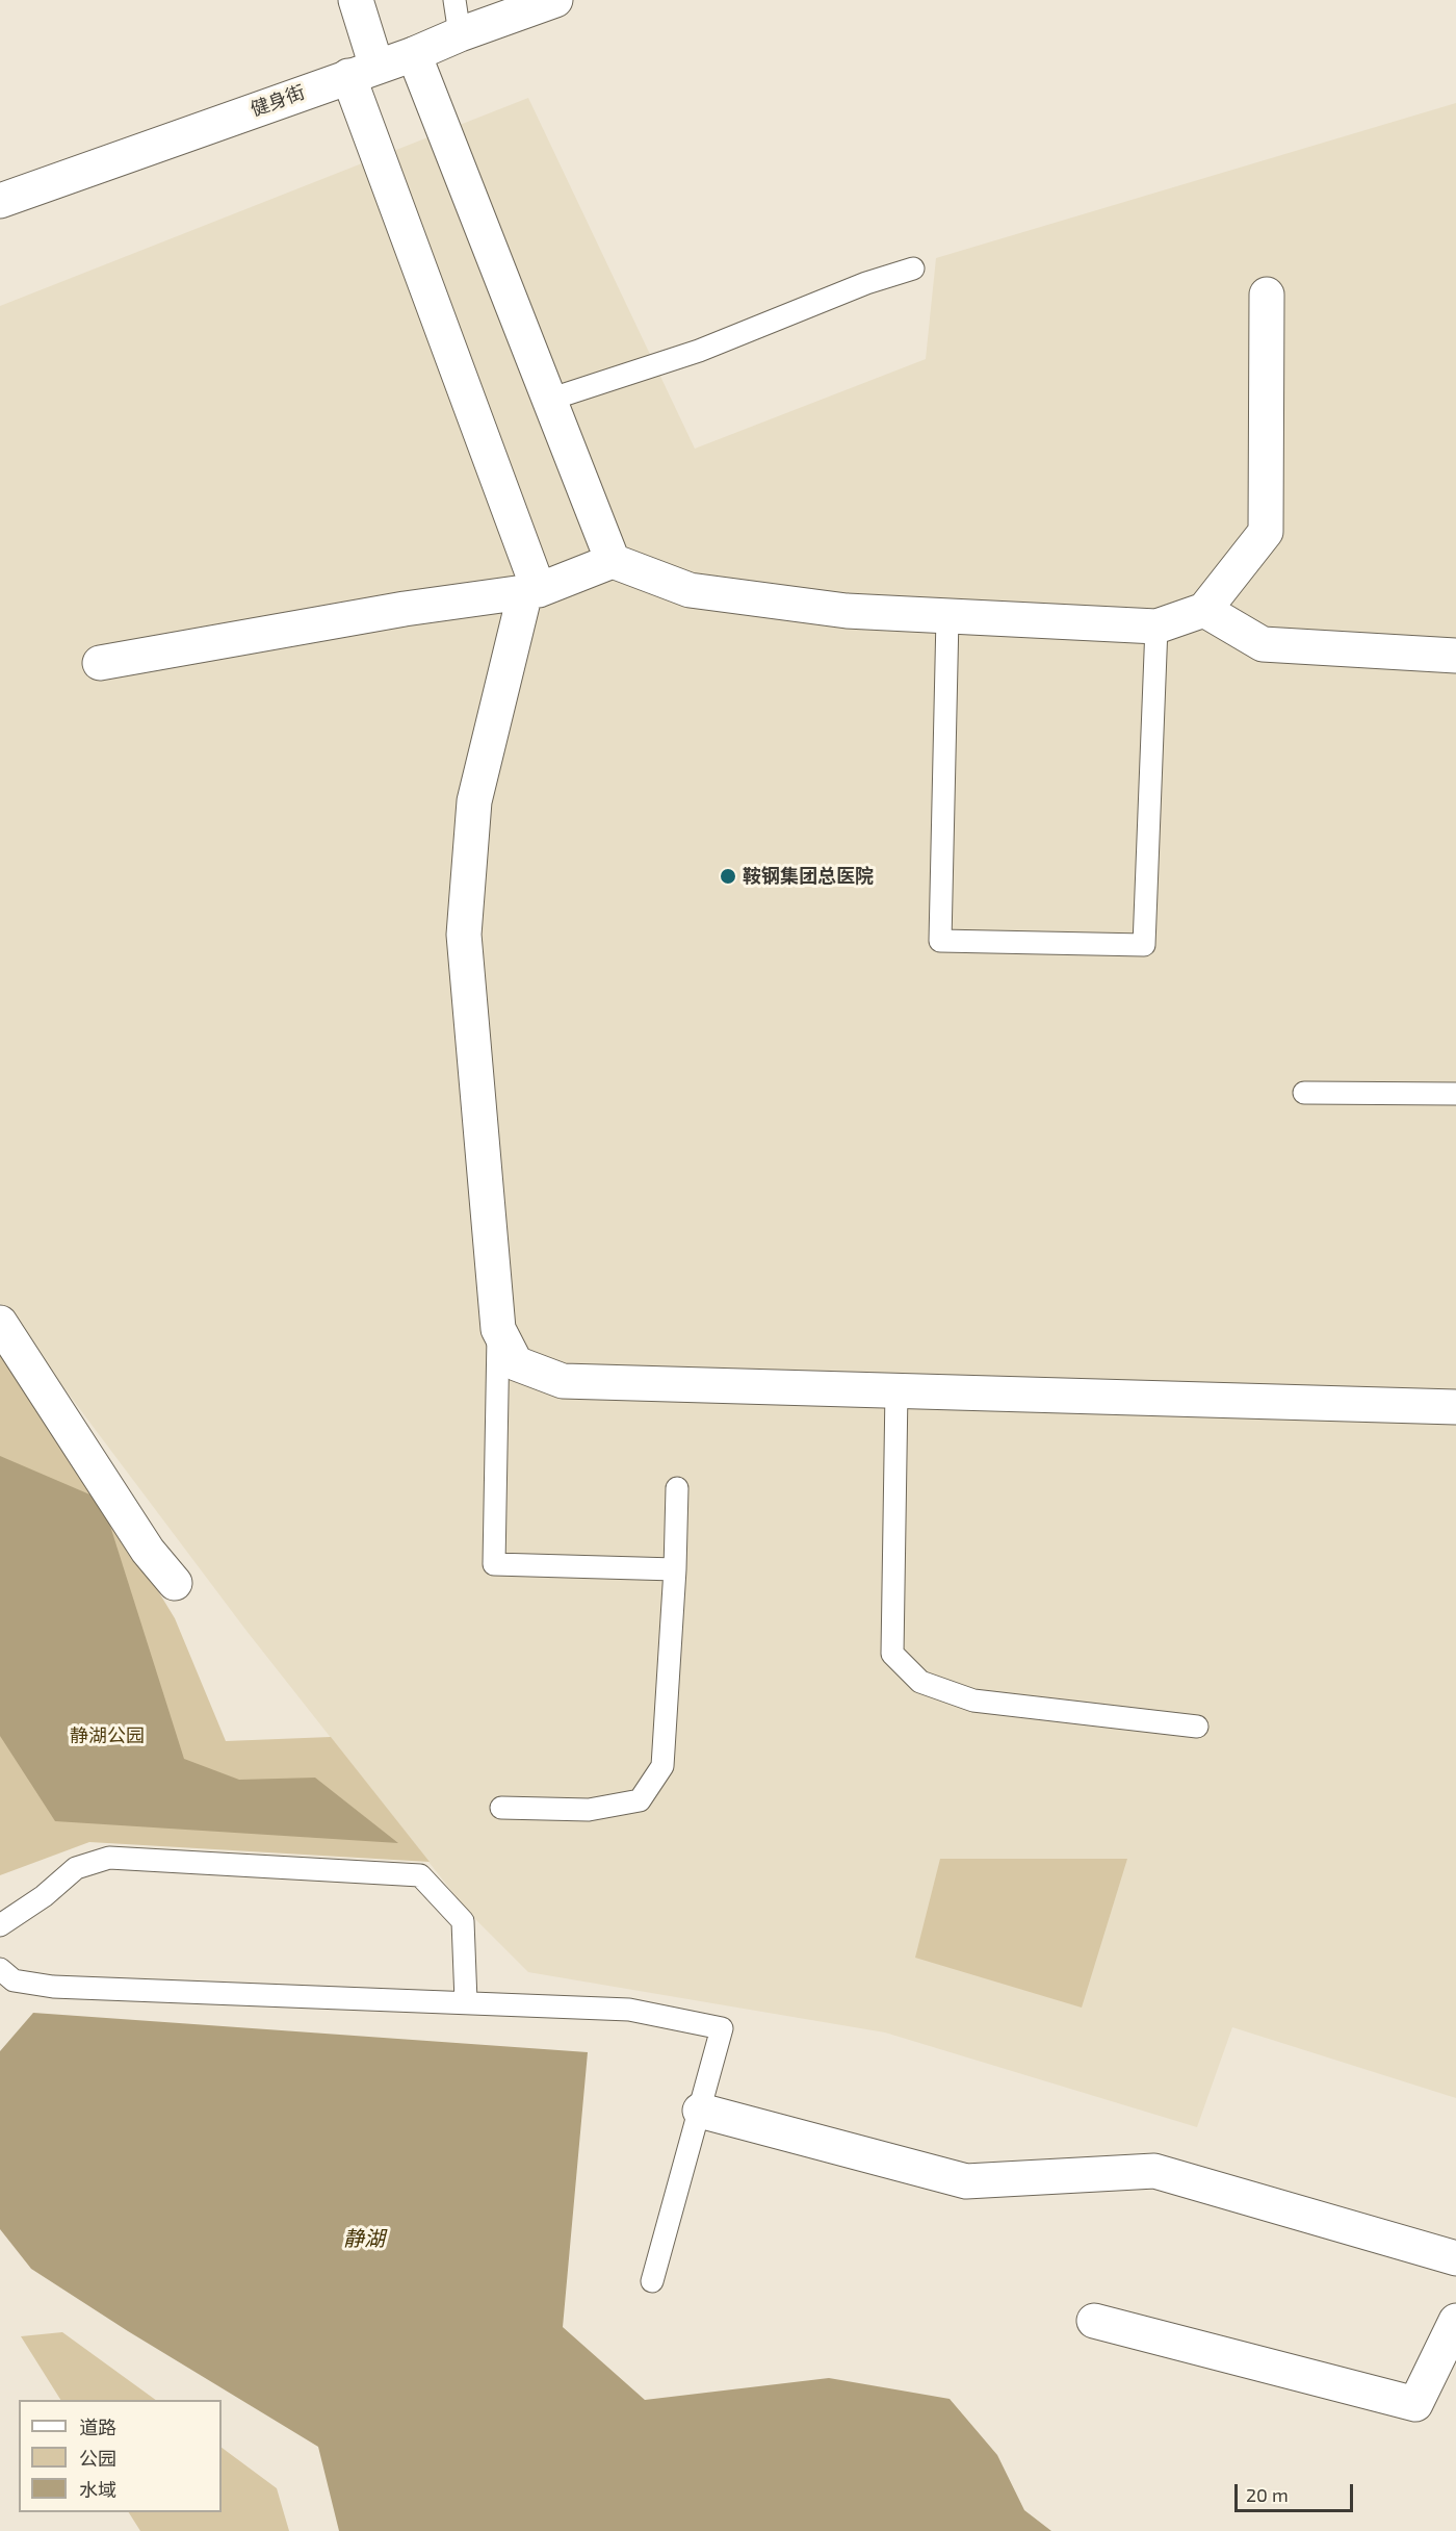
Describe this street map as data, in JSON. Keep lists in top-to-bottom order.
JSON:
{
  "streets": {
    "street": ["健身街"]
  },
  "water": ["静湖"],
  "parks": ["静湖公园"],
  "places": ["鞍钢集团总医院"],
  "legend": ["道路", "公园", "水域"],
  "scale_bar": "20 m"
}
